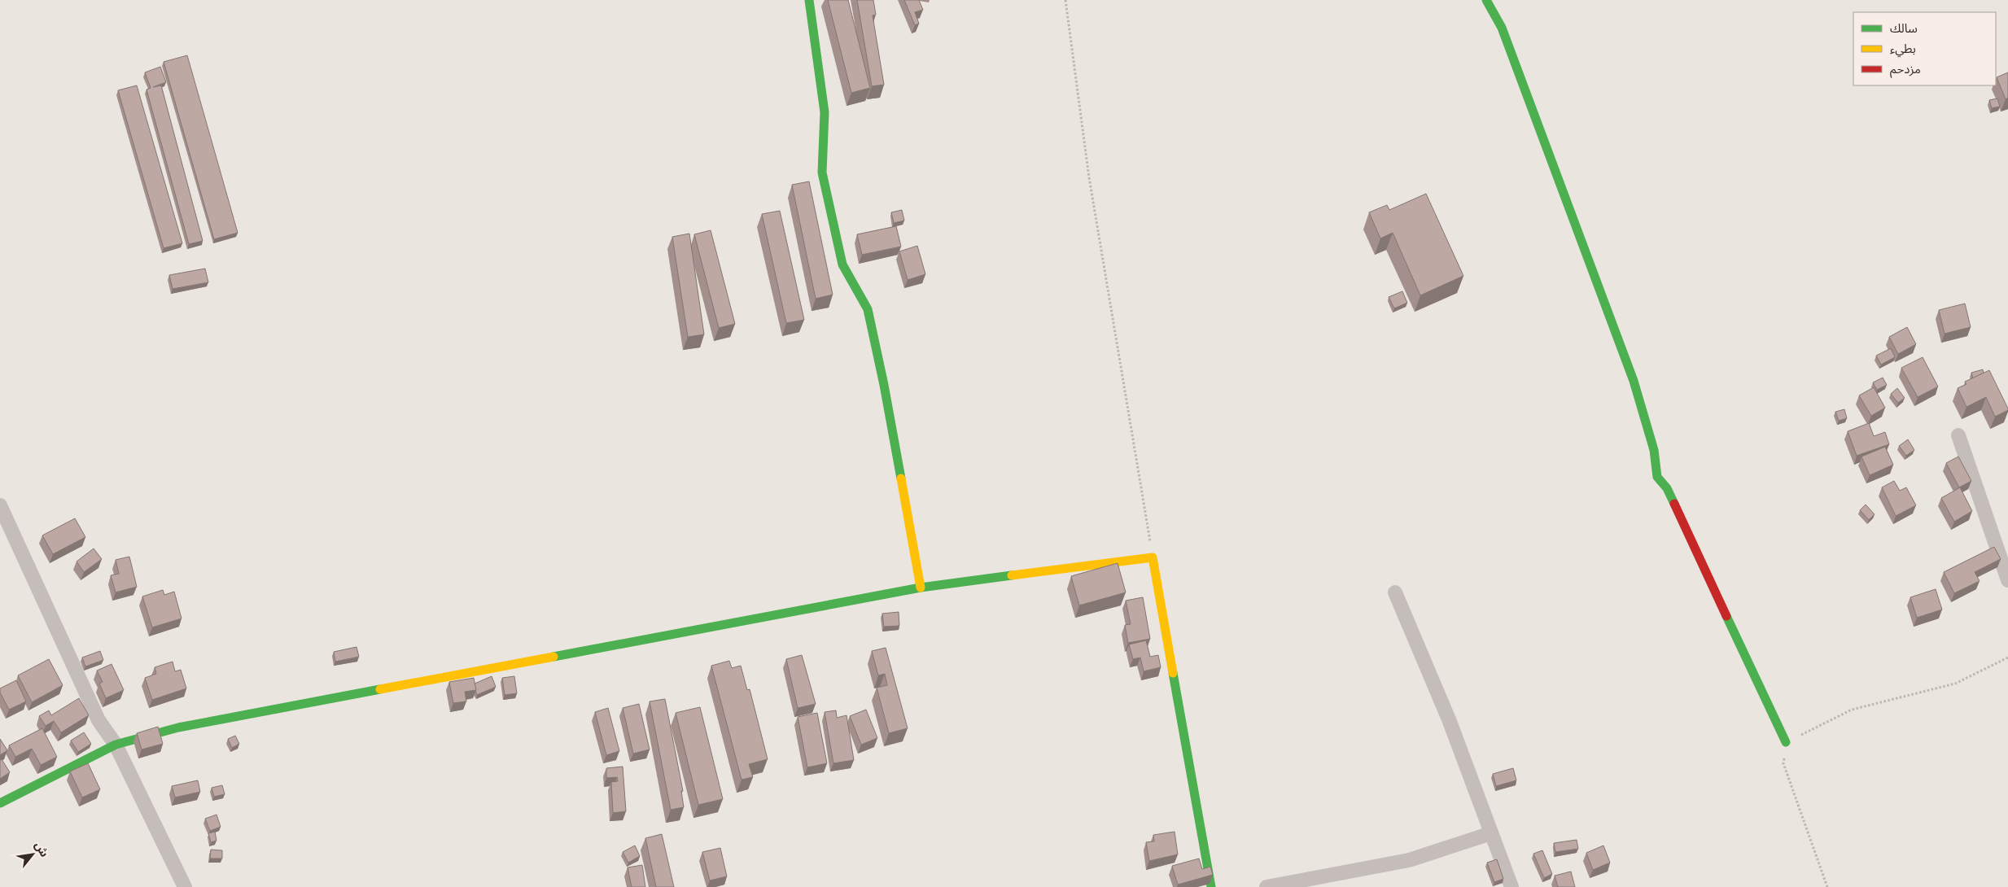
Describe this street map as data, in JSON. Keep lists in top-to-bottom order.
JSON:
{
  "legend": ["سالك", "بطيء", "مزدحم"],
  "north": "top right"
}
